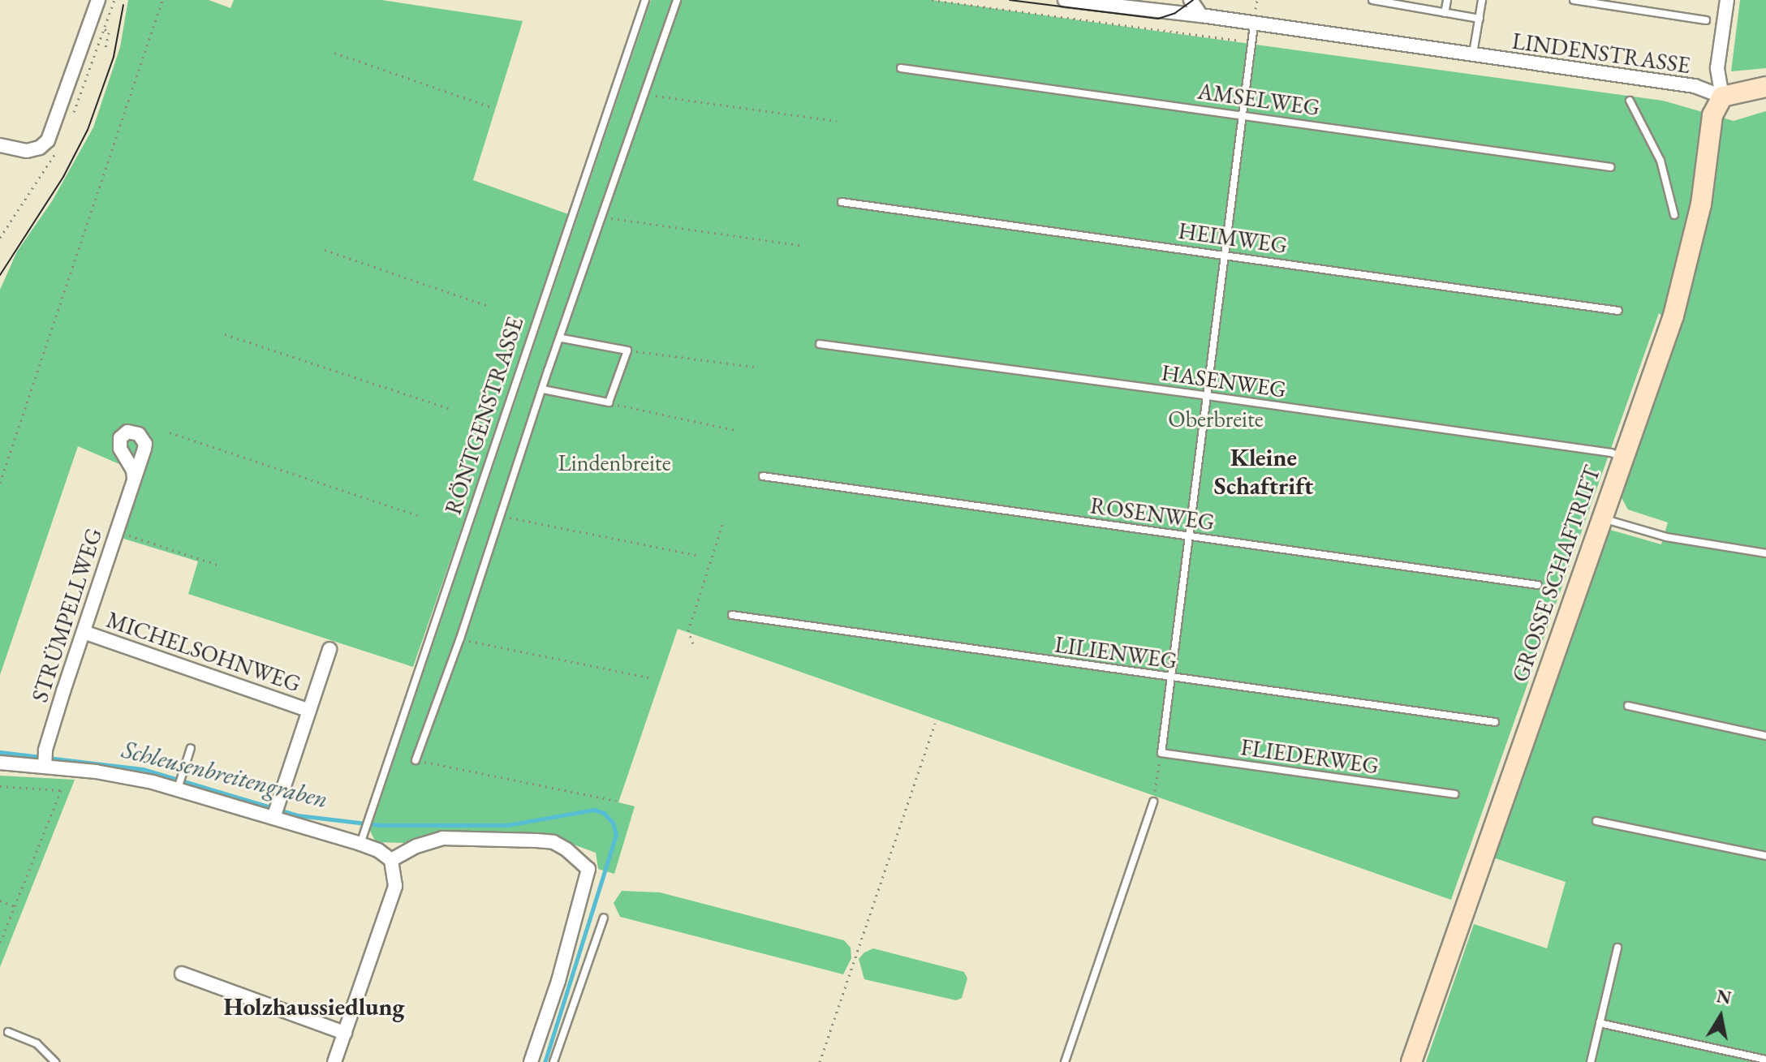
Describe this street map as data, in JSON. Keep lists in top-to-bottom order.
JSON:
{
  "streets": {
    "street": [
      "LINDENSTRASSE",
      "GROSSE SCHAFTRIFT",
      "STRÜMPELLWEG",
      "MICHELSOHNWEG"
    ],
    "lane": [
      "AMSELWEG",
      "HEIMWEG",
      "HASENWEG",
      "RÖNTGENSTRASSE",
      "ROSENWEG",
      "LILIENWEG",
      "FLIEDERWEG"
    ]
  },
  "crossings": [
    ["LINDENSTRASSE", "GROSSE SCHAFTRIFT"],
    ["HASENWEG", "GROSSE SCHAFTRIFT"],
    ["STRÜMPELLWEG", "MICHELSOHNWEG"]
  ],
  "districts": ["Kleine Schaftrift", "Holzhaussiedlung"],
  "water": ["Schleusenbreitengraben"],
  "parks": ["Oberbreite", "Lindenbreite"],
  "north": "top"
}
